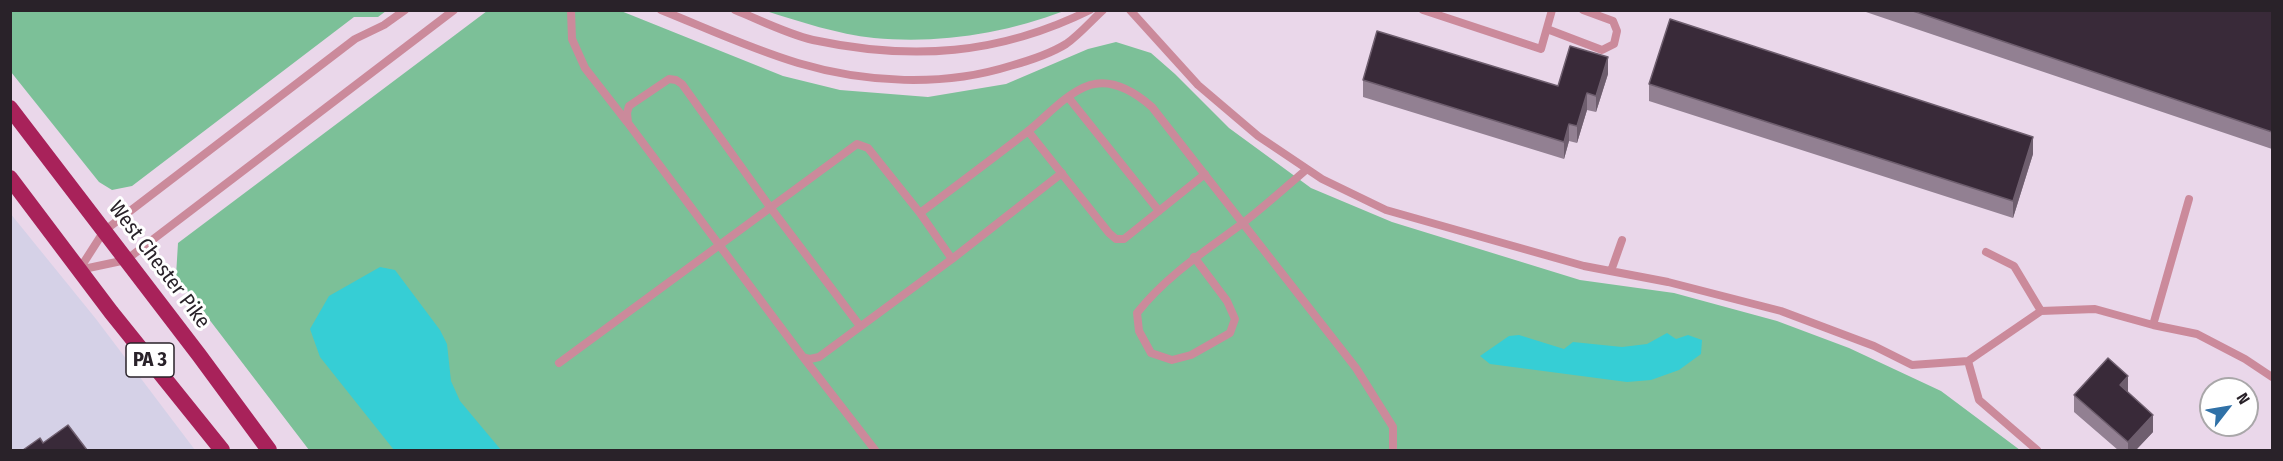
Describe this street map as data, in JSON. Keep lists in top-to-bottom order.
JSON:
{
  "streets": {
    "highway": ["West Chester Pike", "PA 3"]
  },
  "north": "top right"
}
